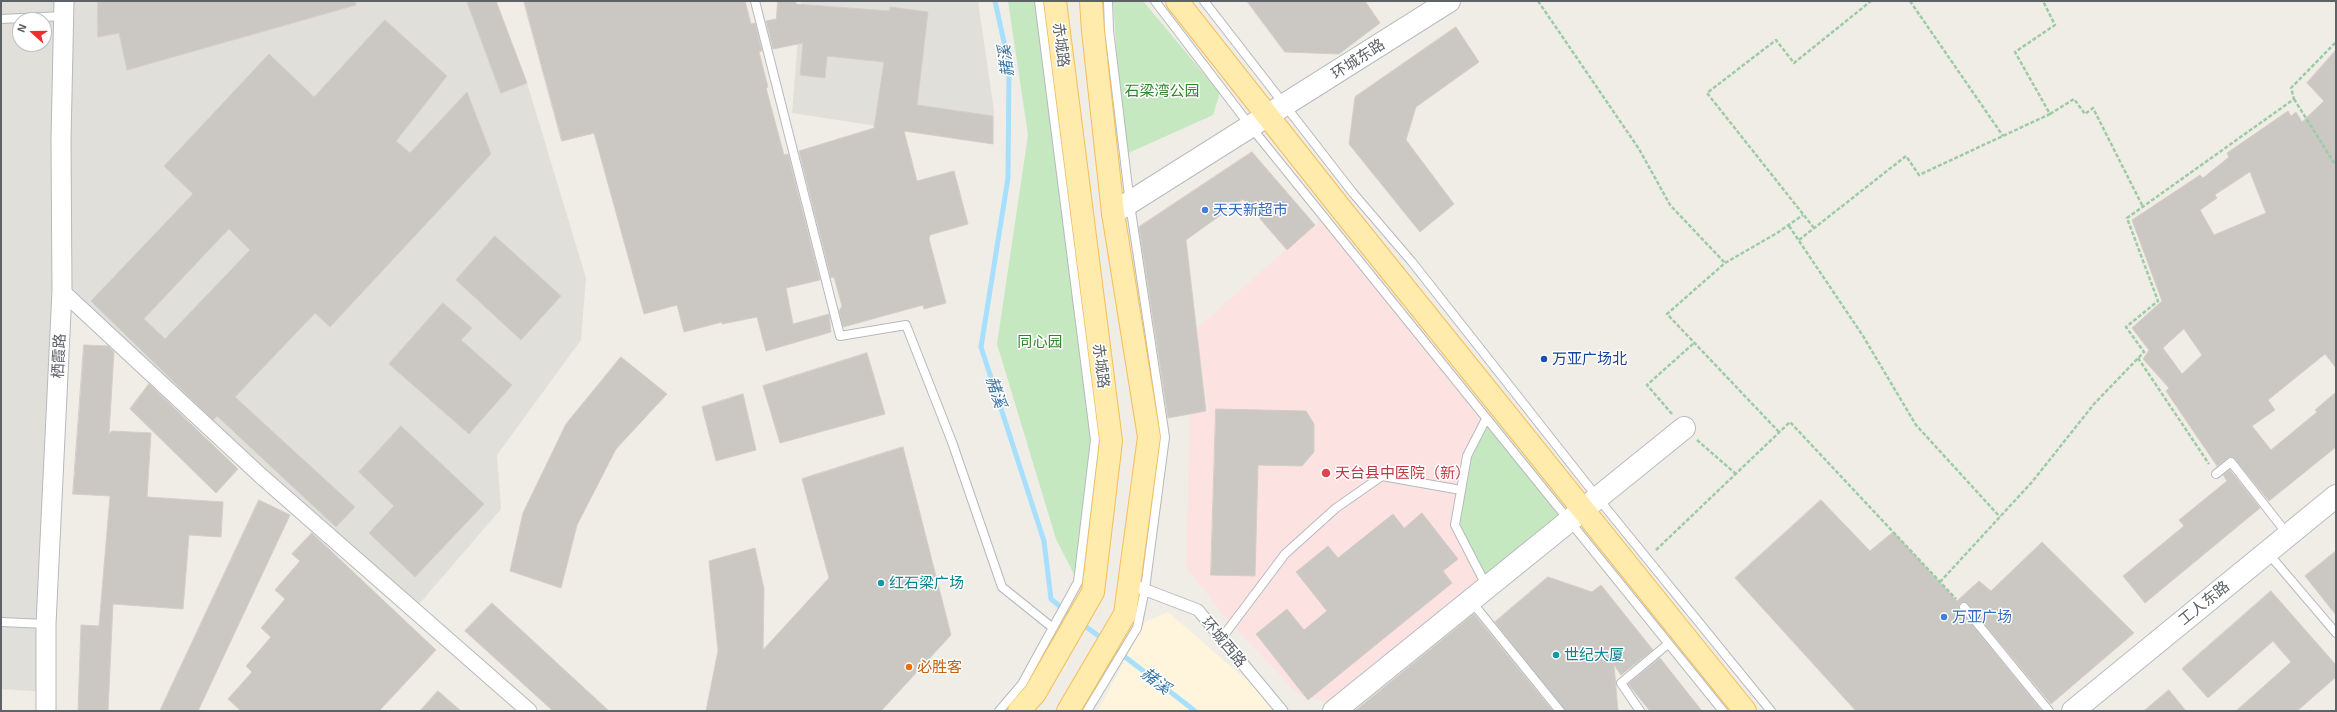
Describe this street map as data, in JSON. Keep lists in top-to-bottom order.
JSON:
{
  "streets": {
    "main road": ["赤城路", "环城东路", "工人东路"],
    "street": ["栖霞路", "环城西路"]
  },
  "water": ["赭溪"],
  "parks": ["石梁湾公园", "同心园"],
  "places": [
    "天天新超市",
    "万亚广场北",
    "天台县中医院（新）",
    "红石梁广场",
    "万亚广场",
    "世纪大厦",
    "必胜客"
  ],
  "north": "left"
}
